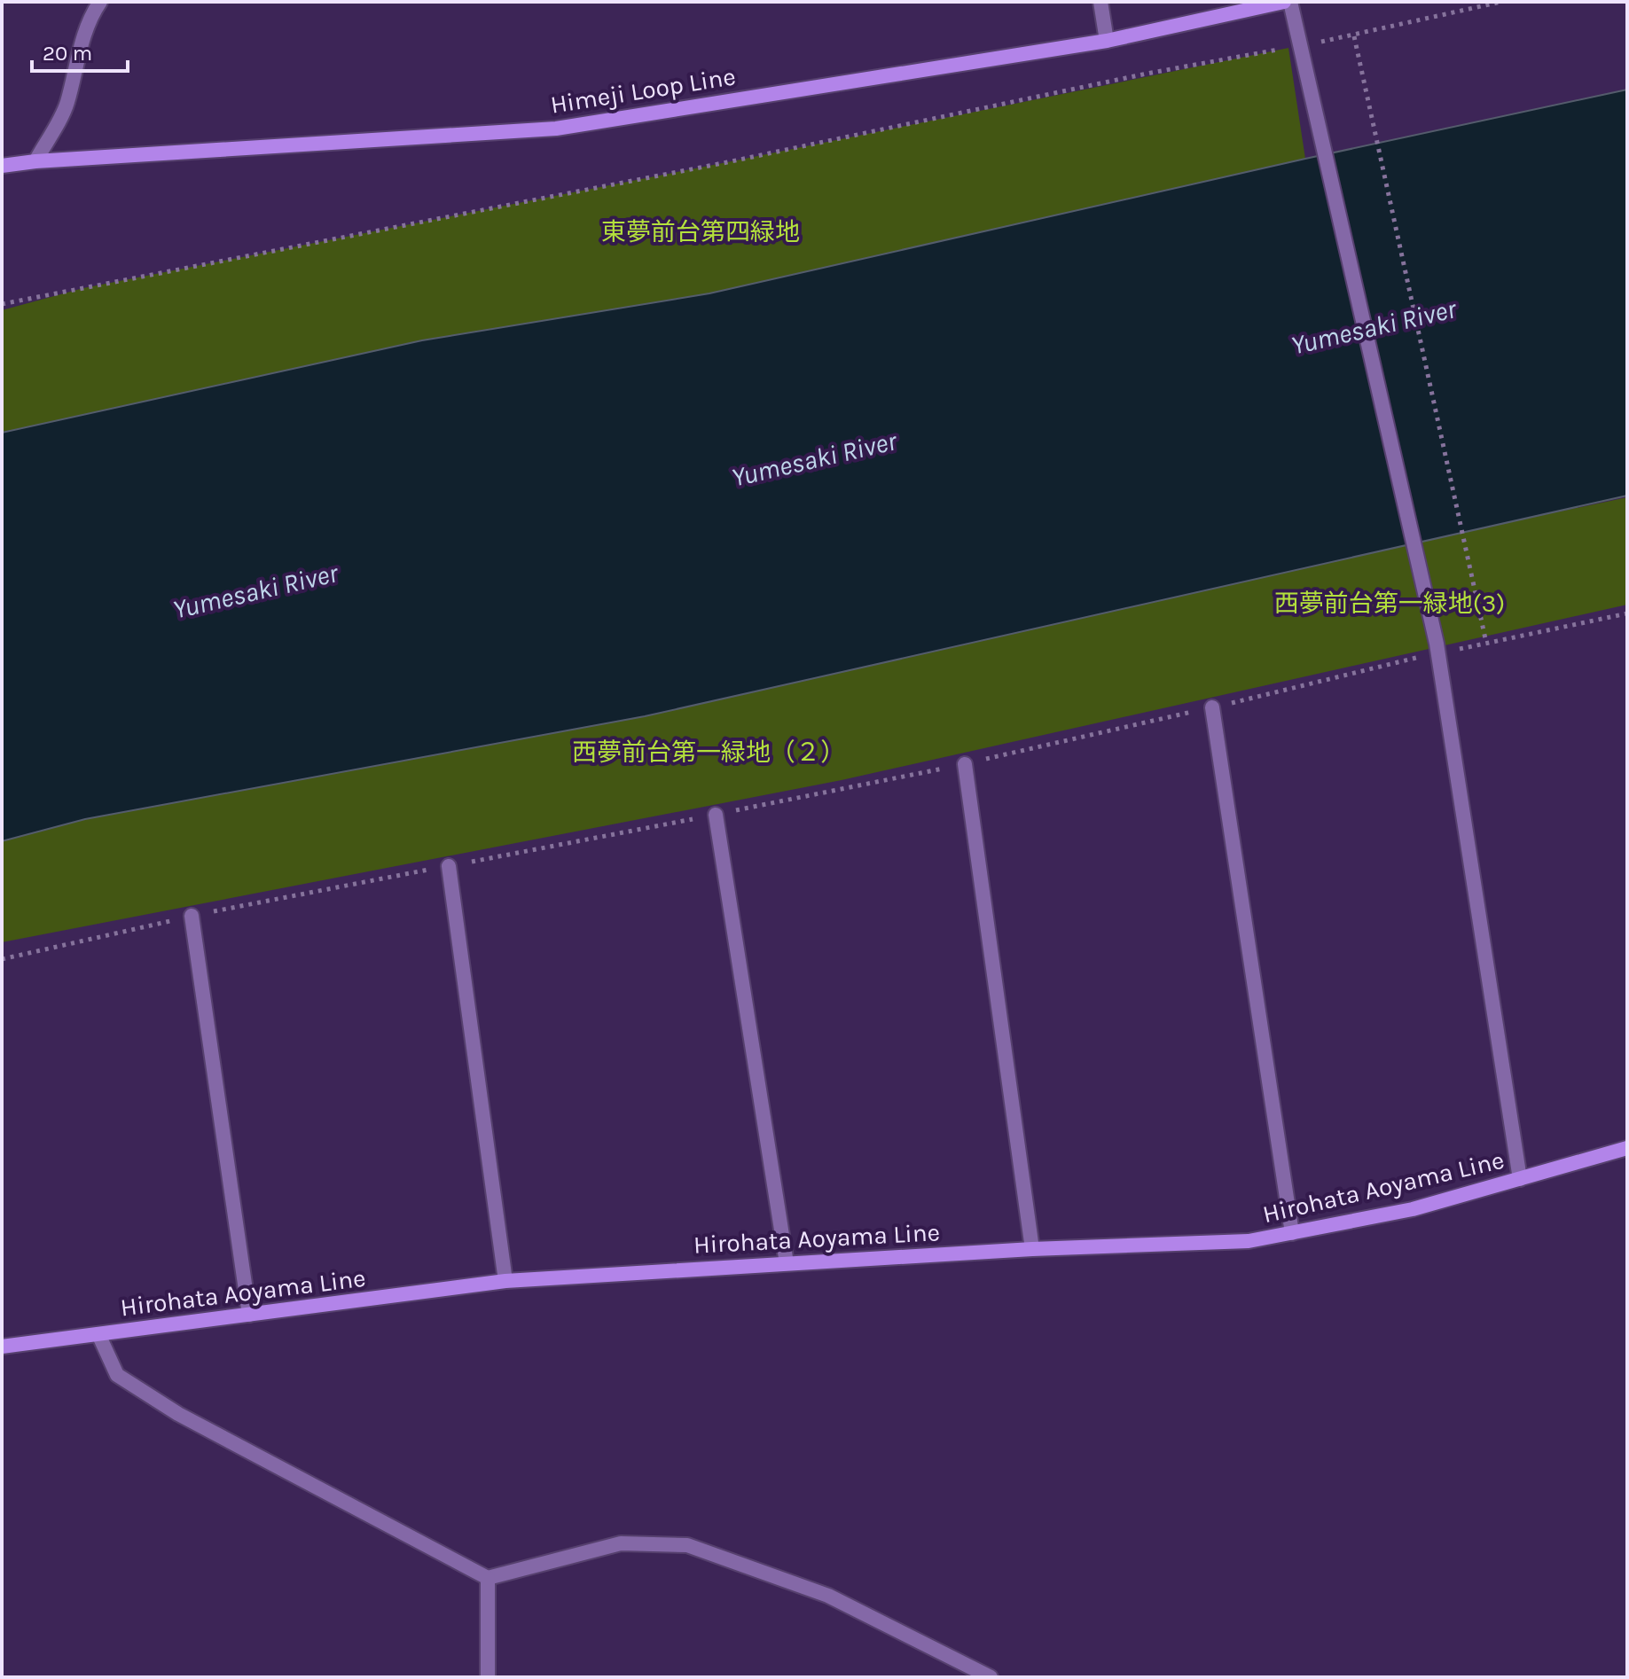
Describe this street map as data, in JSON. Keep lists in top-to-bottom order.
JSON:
{
  "streets": {
    "main road": ["Himeji Loop Line", "Hirohata Aoyama Line"]
  },
  "water": ["Yumesaki River"],
  "parks": ["東夢前台第四緑地", "西夢前台第一緑地(3)", "西夢前台第一緑地（２）"],
  "scale_bar": "20 m"
}
